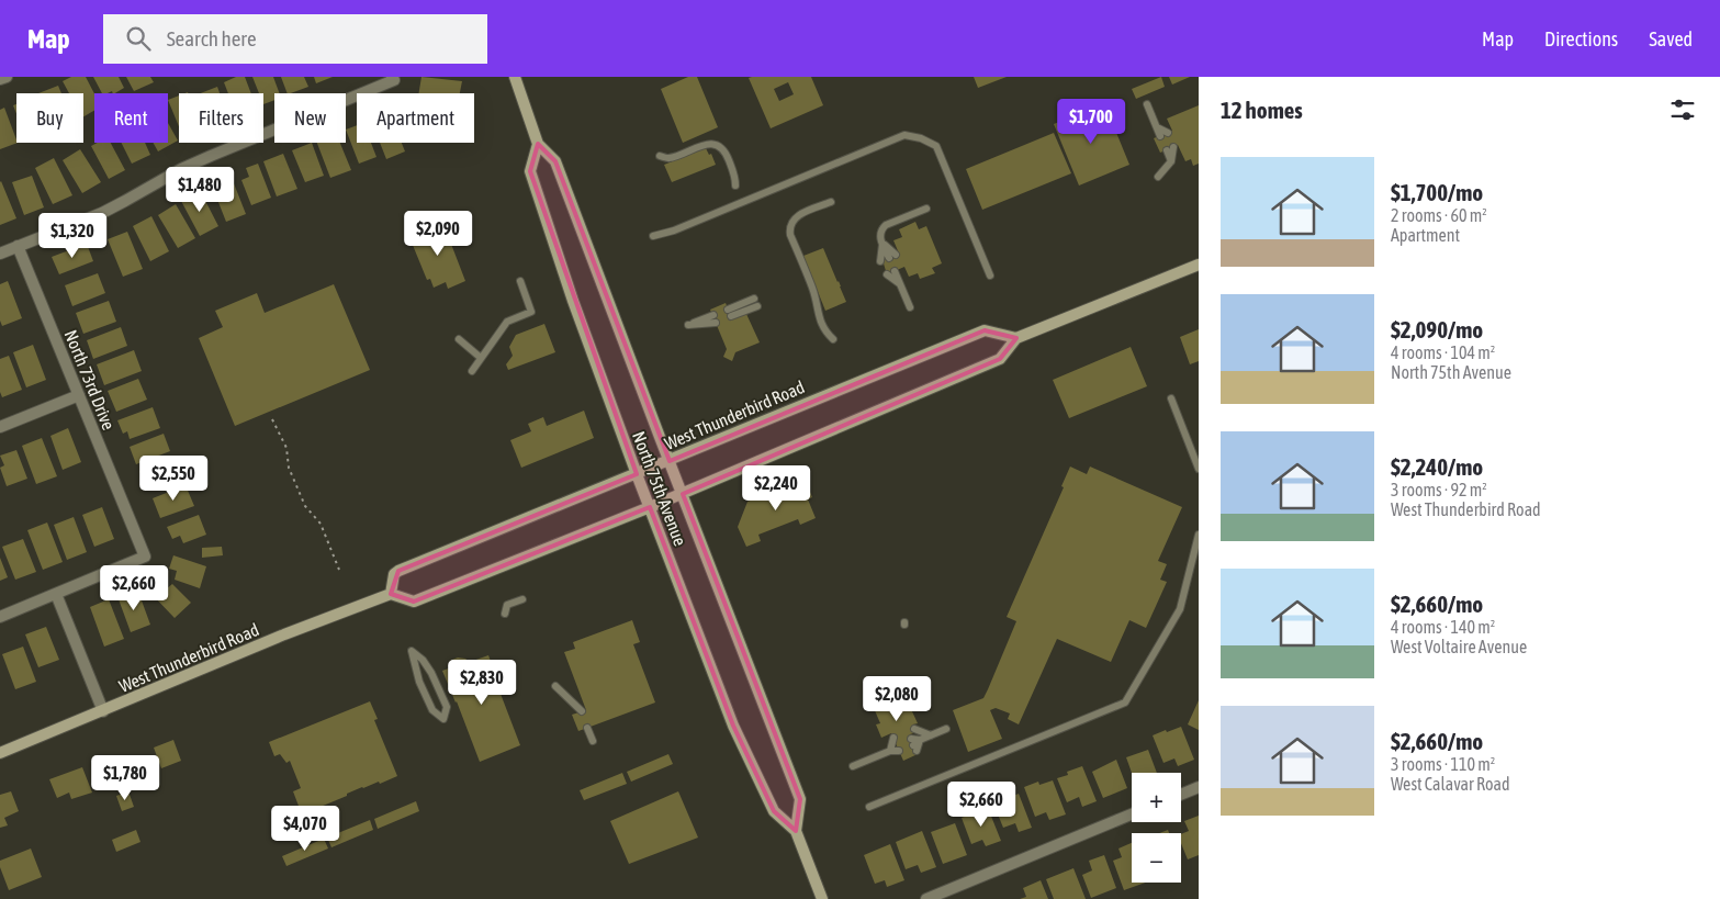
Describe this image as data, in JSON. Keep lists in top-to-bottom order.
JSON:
{
  "streets": {
    "main road": ["West Thunderbird Road", "North 75th Avenue"],
    "street": ["North 73rd Drive"]
  },
  "crossings": [
    ["West Thunderbird Road", "North 75th Avenue"]
  ],
  "page": {
    "header": "Map",
    "search": "Search here",
    "nav": ["Map", "Directions", "Saved"],
    "heading": "12 homes",
    "chip": [
      "Buy",
      "Rent",
      "Filters",
      "New",
      "Apartment"
    ],
    "price": [
      "$1,700",
      "$1,480",
      "$2,090",
      "$1,320",
      "$2,550",
      "$2,240",
      "$2,660",
      "$2,830",
      "$2,080",
      "$1,780",
      "$2,660",
      "$4,070"
    ],
    "list": [
      {
        "name": "$1,700/mo",
        "note": "2 rooms · 60 m² · Apartment"
      },
      {
        "name": "$2,090/mo",
        "note": "4 rooms · 104 m² · North 75th Avenue"
      },
      {
        "name": "$2,240/mo",
        "note": "3 rooms · 92 m² · West Thunderbird Road"
      },
      {
        "name": "$2,660/mo",
        "note": "4 rooms · 140 m² · West Voltaire Avenue"
      },
      {
        "name": "$2,660/mo",
        "note": "3 rooms · 110 m² · West Calavar Road"
      }
    ],
    "map_buttons": ["+", "−"]
  }
}
